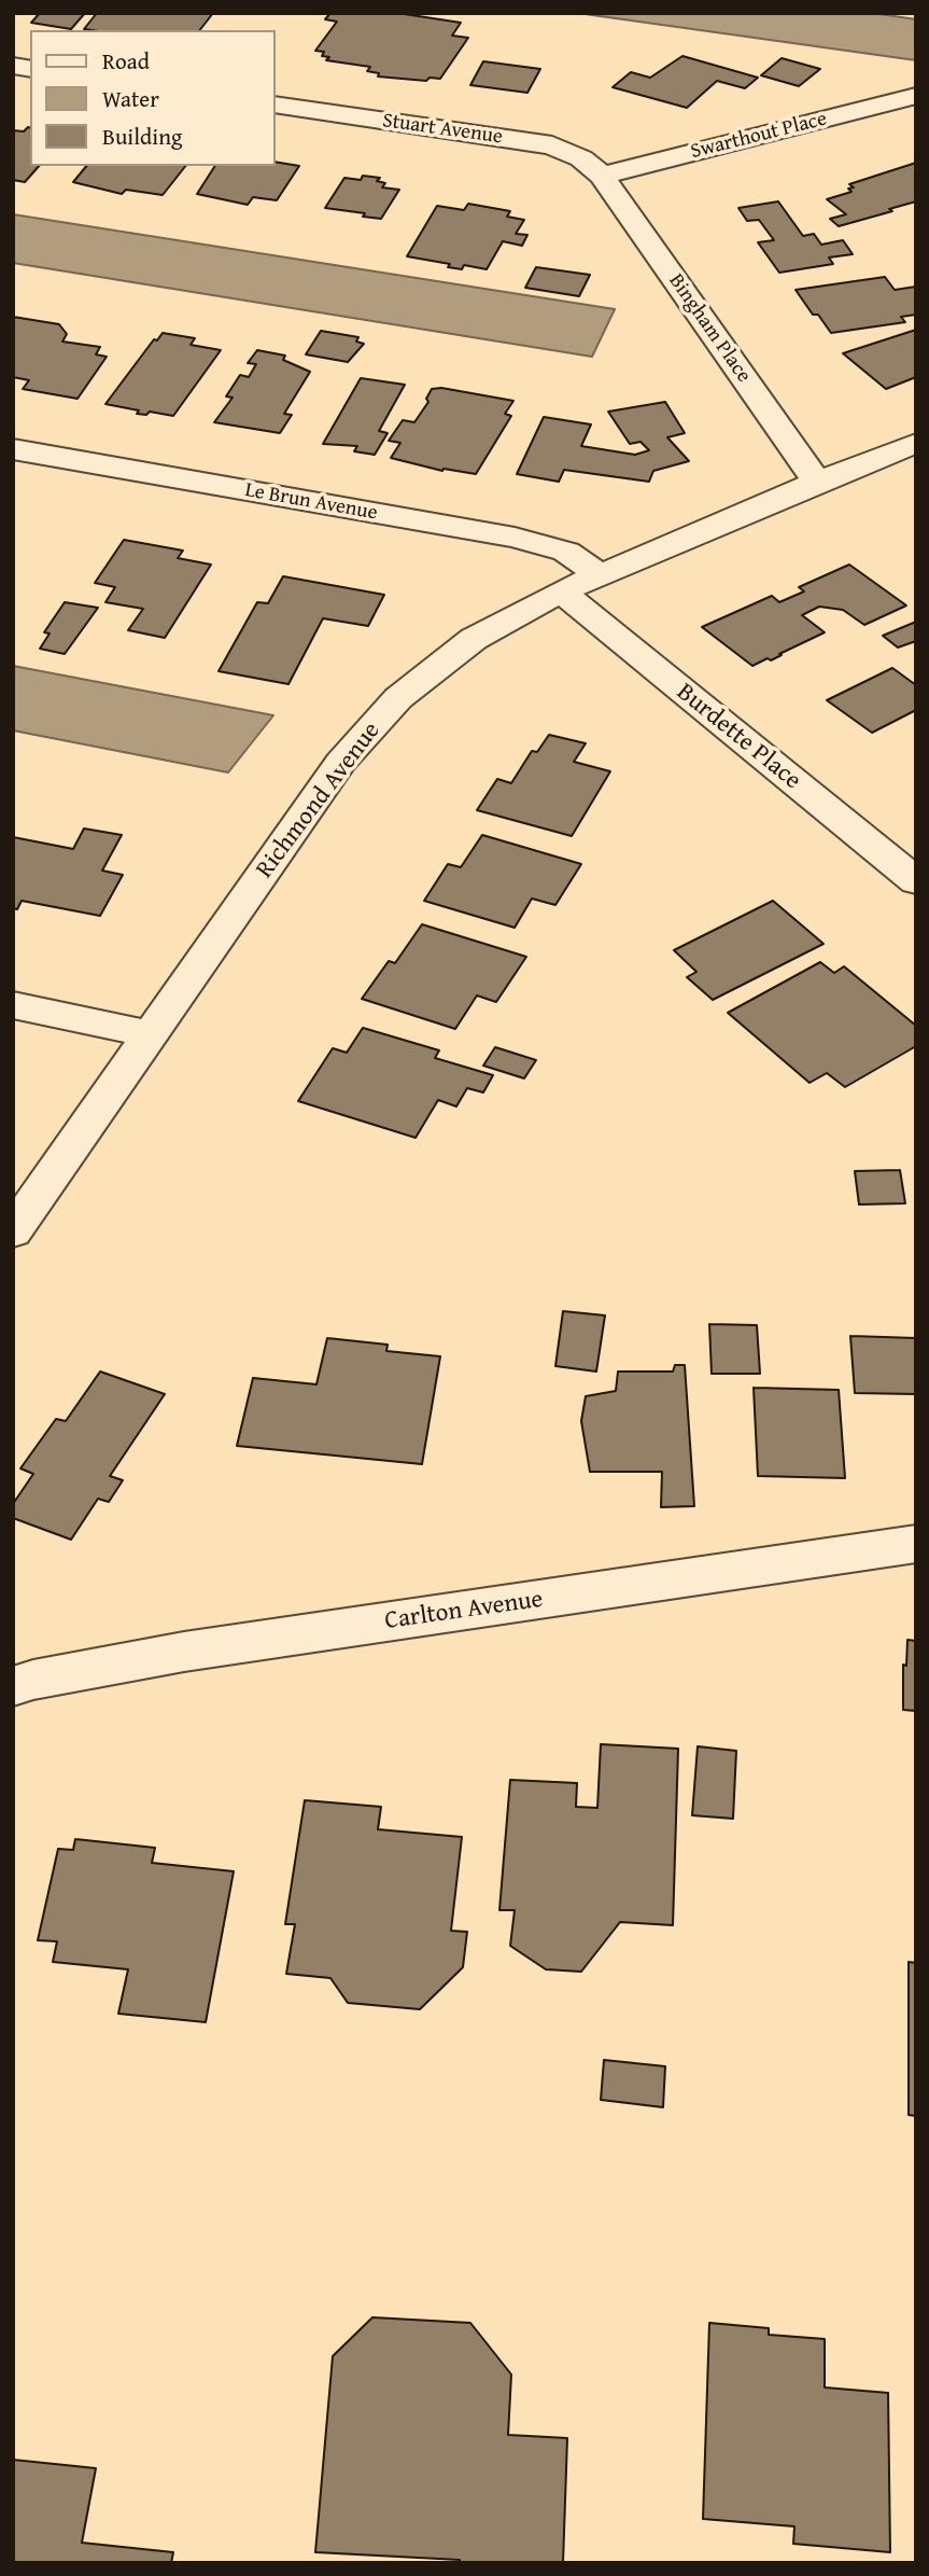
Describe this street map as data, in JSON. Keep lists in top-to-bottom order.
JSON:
{
  "streets": {
    "street": [
      "Stuart Avenue",
      "Swarthout Place",
      "Bingham Place",
      "Le Brun Avenue",
      "Burdette Place",
      "Richmond Avenue",
      "Carlton Avenue"
    ]
  },
  "crossings": [
    ["Stuart Avenue", "Swarthout Place"],
    ["Stuart Avenue", "Bingham Place"],
    ["Swarthout Place", "Bingham Place"],
    ["Bingham Place", "Richmond Avenue"],
    ["Le Brun Avenue", "Richmond Avenue"],
    ["Burdette Place", "Richmond Avenue"]
  ],
  "legend": ["Road", "Water", "Building"]
}
